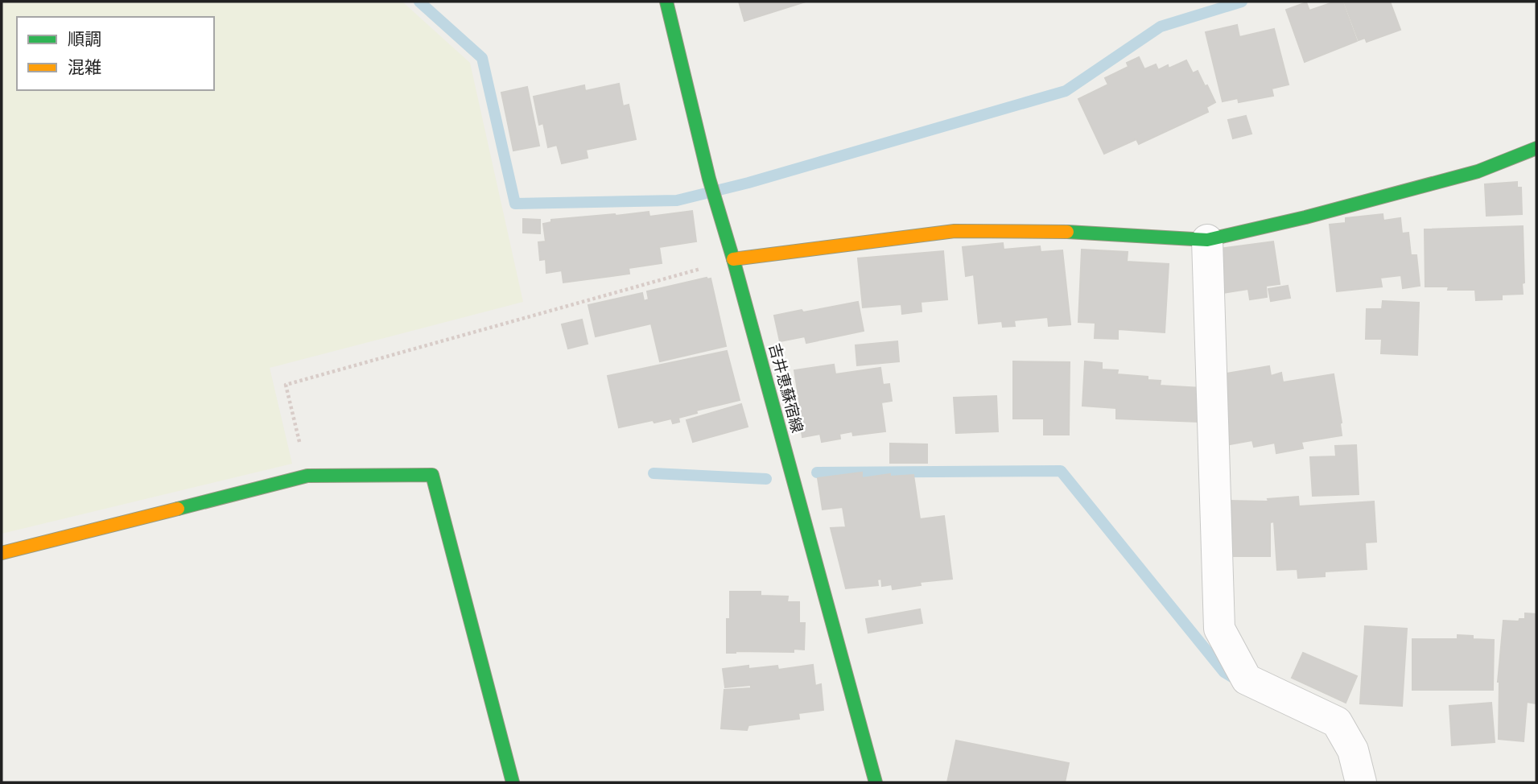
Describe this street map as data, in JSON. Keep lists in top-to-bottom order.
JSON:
{
  "streets": {
    "street": ["吉井恵蘇宿線"]
  },
  "legend": ["順調", "混雑"]
}
